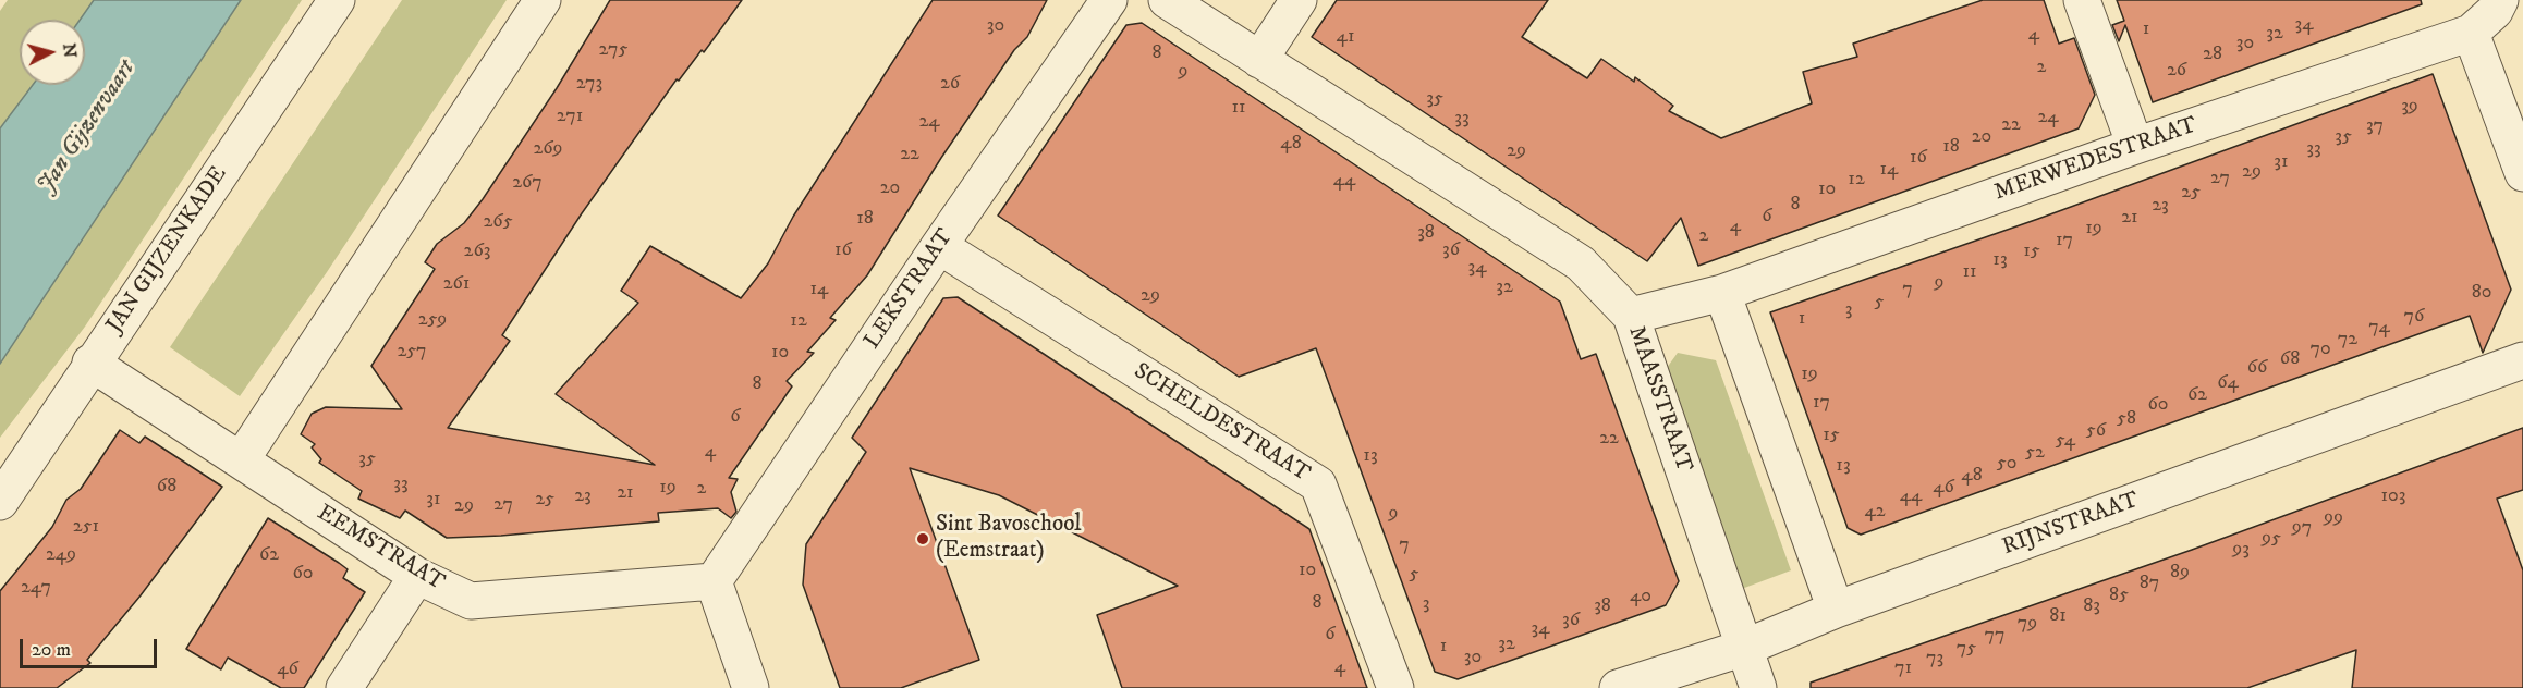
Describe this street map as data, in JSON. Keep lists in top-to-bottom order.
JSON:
{
  "streets": {
    "street": [
      "MERWEDESTRAAT",
      "JAN GIJZENKADE",
      "LEKSTRAAT",
      "MAASSTRAAT",
      "SCHELDESTRAAT",
      "RIJNSTRAAT",
      "EEMSTRAAT"
    ]
  },
  "crossings": [
    ["MERWEDESTRAAT", "MAASSTRAAT"],
    ["JAN GIJZENKADE", "EEMSTRAAT"],
    ["LEKSTRAAT", "SCHELDESTRAAT"],
    ["LEKSTRAAT", "EEMSTRAAT"],
    ["MAASSTRAAT", "RIJNSTRAAT"]
  ],
  "water": ["Jan Gijzenvaart"],
  "places": ["Sint Bavoschool (Eemstraat)"],
  "house_numbers": [
    "34",
    "30",
    "1",
    "32",
    "4",
    "41",
    "30",
    "275",
    "8",
    "28",
    "2",
    "26",
    "9",
    "273",
    "26",
    "35",
    "39",
    "11",
    "271",
    "24",
    "33",
    "24",
    "22",
    "37",
    "20",
    "35",
    "48",
    "18",
    "269",
    "33",
    "29",
    "22",
    "16",
    "31",
    "14",
    "29",
    "27",
    "12",
    "44",
    "267",
    "20",
    "10",
    "25",
    "8",
    "23",
    "6",
    "21",
    "18",
    "265",
    "4",
    "19",
    "38",
    "2",
    "17",
    "16",
    "36",
    "263",
    "15",
    "13",
    "34",
    "11",
    "9",
    "261",
    "32",
    "14",
    "7",
    "80",
    "29",
    "5",
    "3",
    "76",
    "1",
    "259",
    "12",
    "74",
    "72",
    "70",
    "257",
    "10",
    "68",
    "66",
    "19",
    "64",
    "8",
    "62",
    "17",
    "60",
    "6",
    "58",
    "56",
    "15",
    "22",
    "54",
    "4",
    "52",
    "13",
    "35",
    "50",
    "13",
    "48",
    "33",
    "68",
    "19",
    "46",
    "2",
    "21",
    "23",
    "44",
    "103",
    "31",
    "25",
    "27",
    "29",
    "42",
    "9",
    "99",
    "251",
    "97",
    "95",
    "7",
    "93",
    "249",
    "62",
    "10",
    "89",
    "60",
    "5",
    "87",
    "247",
    "85",
    "40",
    "8",
    "3",
    "38",
    "83",
    "81",
    "36",
    "79",
    "34",
    "6",
    "77",
    "32",
    "1",
    "75",
    "30",
    "73",
    "4",
    "71",
    "46"
  ],
  "scale_bar": "20 m",
  "north": "right"
}
